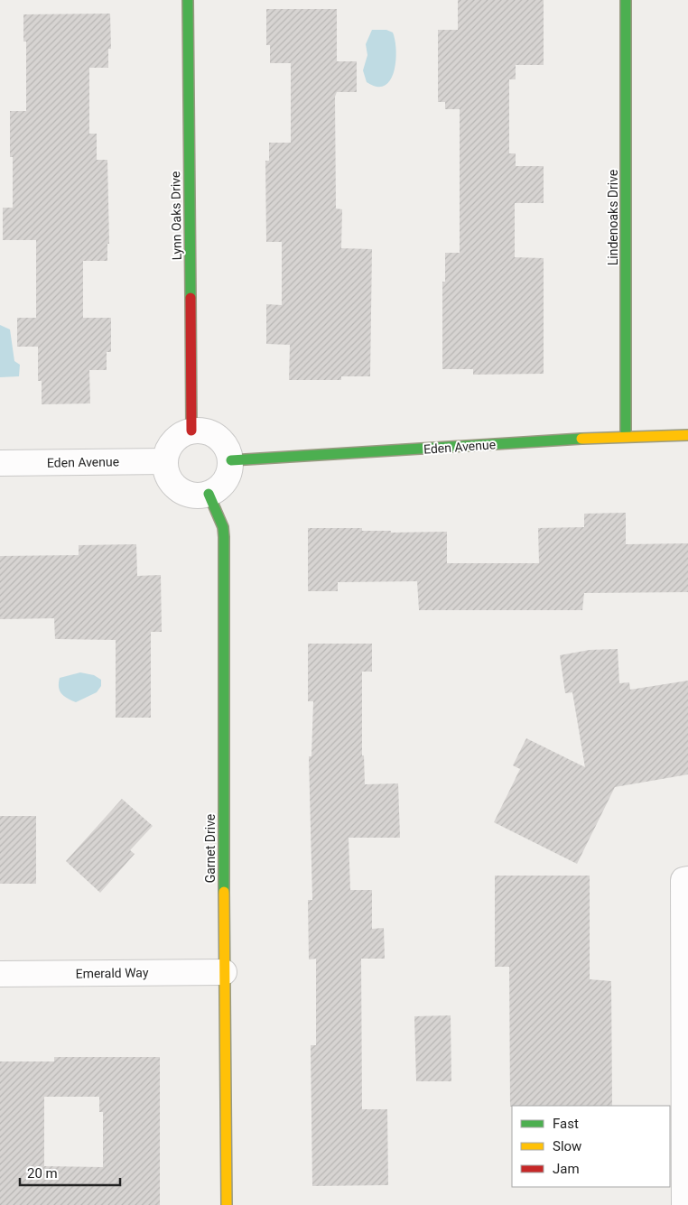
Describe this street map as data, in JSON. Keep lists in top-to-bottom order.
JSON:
{
  "streets": {
    "street": [
      "Lynn Oaks Drive",
      "Lindenoaks Drive",
      "Eden Avenue",
      "Garnet Drive",
      "Emerald Way"
    ]
  },
  "crossings": [
    ["Lynn Oaks Drive", "Eden Avenue"],
    ["Lynn Oaks Drive", "Garnet Drive"],
    ["Lindenoaks Drive", "Eden Avenue"],
    ["Eden Avenue", "Garnet Drive"],
    ["Garnet Drive", "Emerald Way"]
  ],
  "legend": ["Fast", "Slow", "Jam"],
  "scale_bar": "20 m"
}
